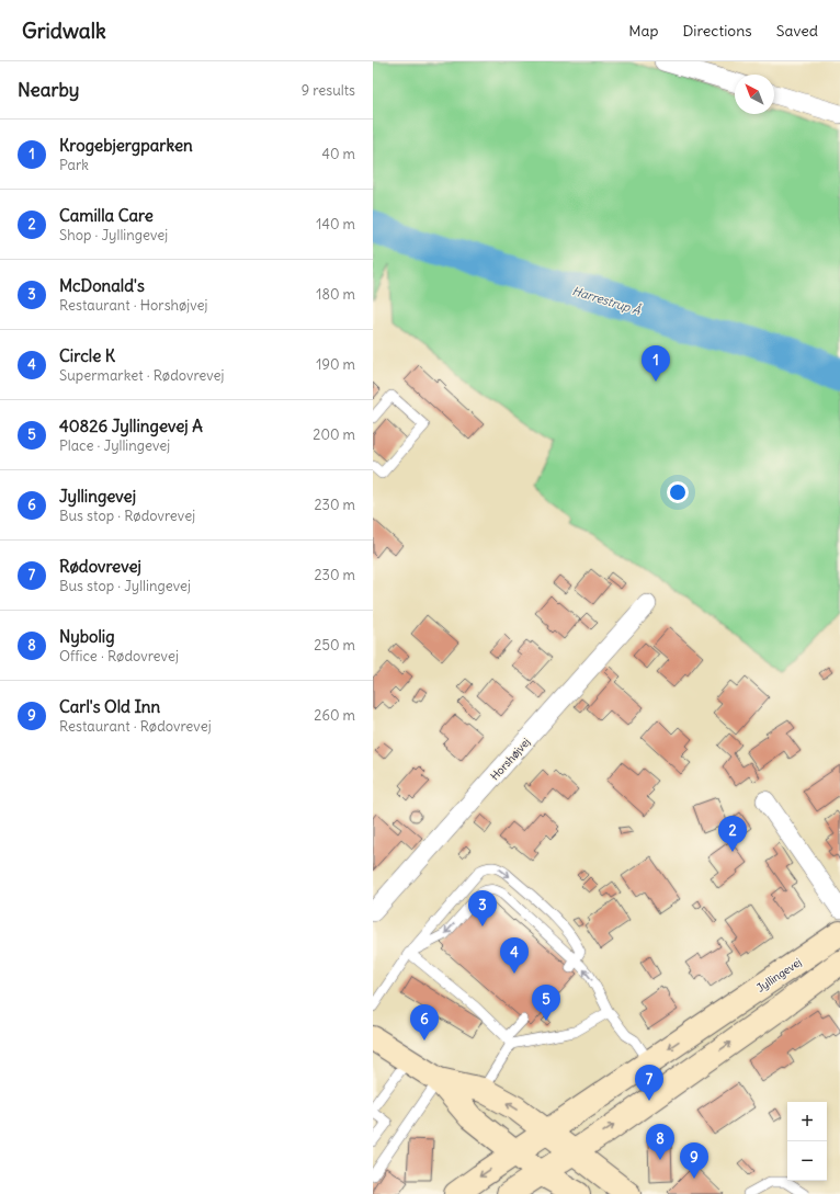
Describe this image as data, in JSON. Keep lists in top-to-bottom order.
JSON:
{
  "streets": {
    "street": ["Horshøjvej", "Jyllingevej"]
  },
  "water": ["Harrestrup Å"],
  "north": "top left",
  "page": {
    "header": "Gridwalk",
    "nav": ["Map", "Directions", "Saved"],
    "heading": ["Nearby", "9 results"],
    "list": [
      {
        "mark": "1",
        "name": "Krogebjergparken",
        "note": "Park",
        "value": "40 m"
      },
      {
        "mark": "2",
        "name": "Camilla Care",
        "note": "Shop · Jyllingevej",
        "value": "140 m"
      },
      {
        "mark": "3",
        "name": "McDonald's",
        "note": "Restaurant · Horshøjvej",
        "value": "180 m"
      },
      {
        "mark": "4",
        "name": "Circle K",
        "note": "Supermarket · Rødovrevej",
        "value": "190 m"
      },
      {
        "mark": "5",
        "name": "40826 Jyllingevej A",
        "note": "Place · Jyllingevej",
        "value": "200 m"
      },
      {
        "mark": "6",
        "name": "Jyllingevej",
        "note": "Bus stop · Rødovrevej",
        "value": "230 m"
      },
      {
        "mark": "7",
        "name": "Rødovrevej",
        "note": "Bus stop · Jyllingevej",
        "value": "230 m"
      },
      {
        "mark": "8",
        "name": "Nybolig",
        "note": "Office · Rødovrevej",
        "value": "250 m"
      },
      {
        "mark": "9",
        "name": "Carl's Old Inn",
        "note": "Restaurant · Rødovrevej",
        "value": "260 m"
      }
    ],
    "pins": [
      "1",
      "2",
      "3",
      "4",
      "5",
      "6",
      "7",
      "8",
      "9"
    ],
    "map_buttons": ["+", "−"]
  }
}
